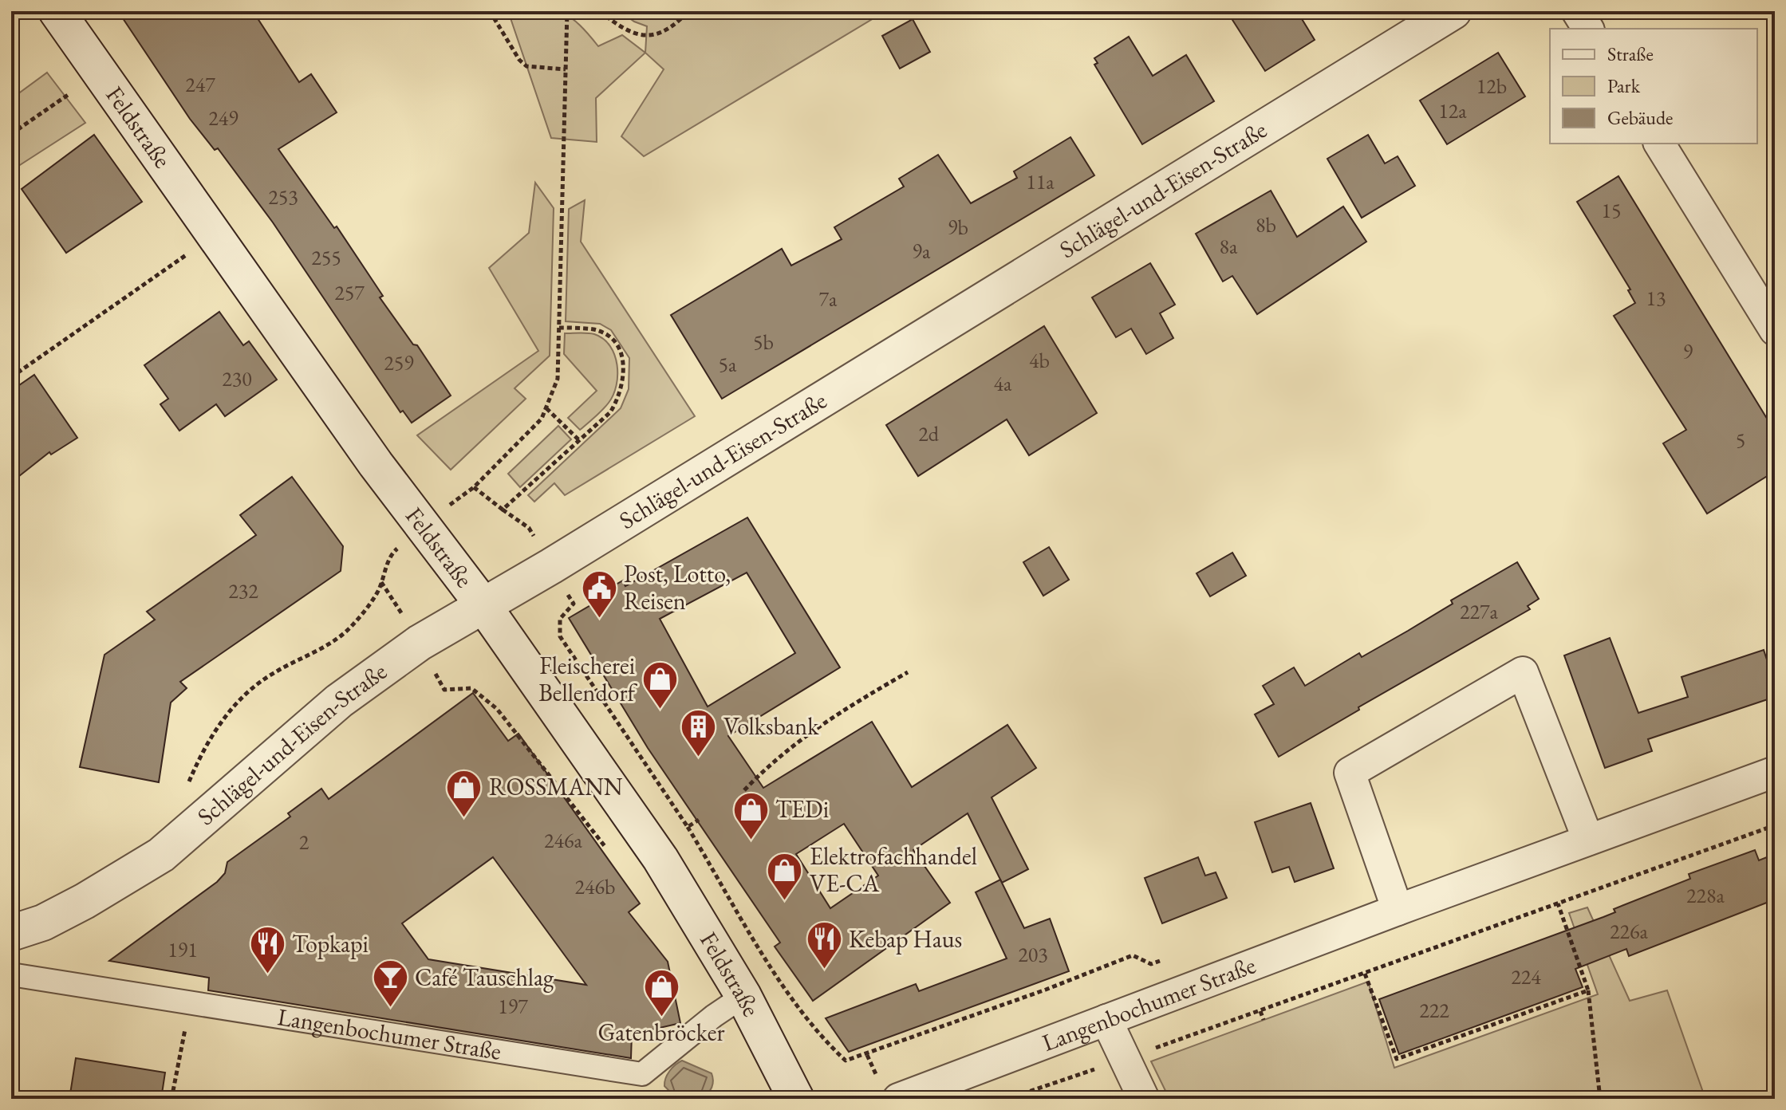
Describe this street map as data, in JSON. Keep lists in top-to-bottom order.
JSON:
{
  "streets": {
    "street": ["Feldstraße", "Schlägel-und-Eisen-Straße", "Langenbochumer Straße"]
  },
  "crossings": [
    ["Feldstraße", "Schlägel-und-Eisen-Straße"],
    ["Feldstraße", "Langenbochumer Straße"]
  ],
  "places": {
    "public building": ["Post, Lotto, Reisen"],
    "shop": [
      "Fleischerei Bellendorf",
      "ROSSMANN",
      "TEDi",
      "Elektrofachhandel VE-CA",
      "Gatenbröcker"
    ],
    "building": ["Volksbank"],
    "restaurant": ["Kebap Haus", "Topkapi"],
    "bar": ["Café Tauschlag"]
  },
  "house_numbers": [
    "247",
    "12b",
    "12a",
    "249",
    "11a",
    "253",
    "15",
    "8b",
    "9b",
    "8a",
    "9a",
    "255",
    "257",
    "13",
    "7a",
    "5b",
    "9",
    "4b",
    "259",
    "5a",
    "230",
    "4a",
    "2d",
    "5",
    "232",
    "227a",
    "246a",
    "2",
    "246b",
    "228a",
    "226a",
    "191",
    "203",
    "224",
    "197",
    "222"
  ],
  "legend": ["Straße", "Park", "Gebäude"]
}
